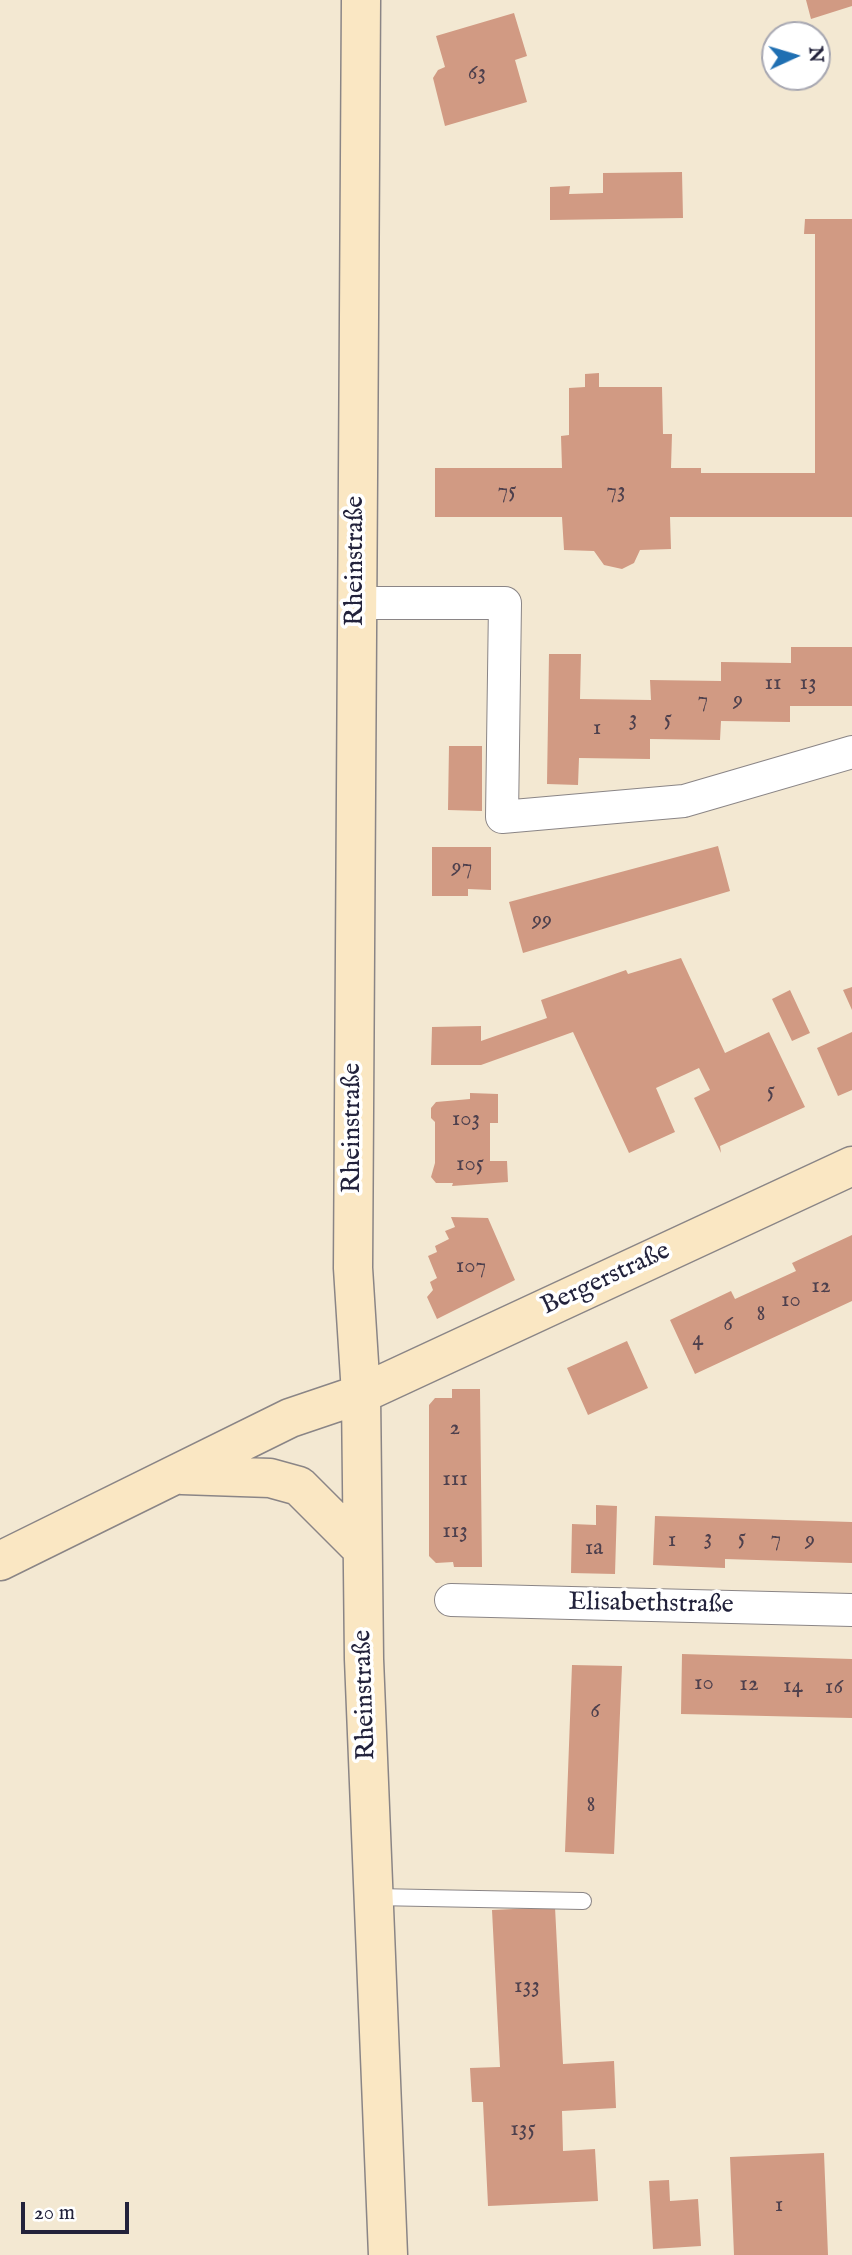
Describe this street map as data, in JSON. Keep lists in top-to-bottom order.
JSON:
{
  "streets": {
    "main road": ["Rheinstraße", "Bergerstraße"],
    "street": ["Elisabethstraße"]
  },
  "crossings": [
    ["Rheinstraße", "Bergerstraße"]
  ],
  "house_numbers": [
    "63",
    "75",
    "73",
    "11",
    "13",
    "7",
    "9",
    "3",
    "5",
    "1",
    "97",
    "99",
    "5",
    "103",
    "105",
    "107",
    "12",
    "10",
    "8",
    "6",
    "4",
    "2",
    "111",
    "113",
    "3",
    "5",
    "7",
    "1",
    "9",
    "1a",
    "10",
    "12",
    "14",
    "16",
    "6",
    "8",
    "133",
    "135",
    "1"
  ],
  "scale_bar": "20 m",
  "north": "right"
}
